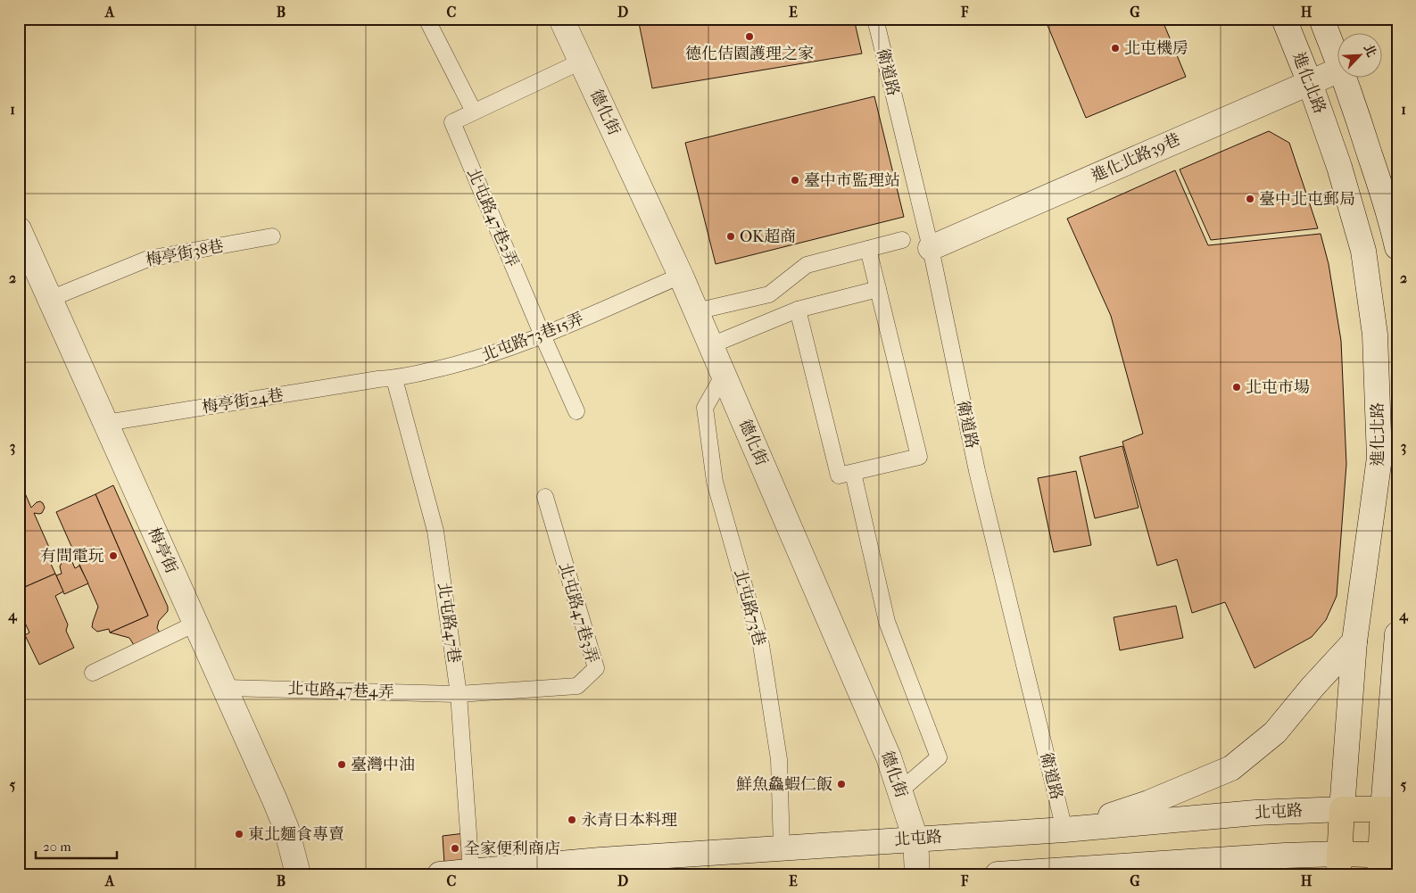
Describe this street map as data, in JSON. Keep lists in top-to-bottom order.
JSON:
{
  "streets": {
    "main road": [
      "進化北路",
      "德化街",
      "進化北路39巷",
      "梅亭街",
      "北屯路"
    ],
    "lane": [
      "衛道路",
      "北屯路47巷2弄",
      "梅亭街38巷",
      "北屯路73巷15弄",
      "梅亭街24巷",
      "北屯路73巷",
      "北屯路47巷3弄",
      "北屯路47巷",
      "北屯路47巷4弄"
    ]
  },
  "crossings": [
    ["衛道路", "進化北路39巷"],
    ["衛道路", "北屯路"],
    ["進化北路", "進化北路39巷"],
    ["進化北路", "北屯路"],
    ["德化街", "北屯路47巷2弄"],
    ["德化街", "北屯路73巷15弄"],
    ["德化街", "北屯路73巷"],
    ["德化街", "北屯路"],
    ["北屯路47巷2弄", "北屯路73巷15弄"],
    ["梅亭街38巷", "梅亭街"],
    ["北屯路73巷15弄", "梅亭街24巷"],
    ["北屯路73巷15弄", "北屯路47巷"],
    ["梅亭街24巷", "梅亭街"],
    ["梅亭街", "北屯路47巷4弄"],
    ["北屯路73巷", "北屯路"],
    ["北屯路47巷3弄", "北屯路47巷"],
    ["北屯路47巷3弄", "北屯路47巷4弄"],
    ["北屯路47巷", "北屯路47巷4弄"],
    ["北屯路47巷", "北屯路"]
  ],
  "places": [
    "德化佶園護理之家",
    "北屯機房",
    "臺中市監理站",
    "臺中北屯郵局",
    "OK超商",
    "北屯市場",
    "有間電玩",
    "臺灣中油",
    "鮮魚鱻蝦仁飯",
    "永青日本料理",
    "東北麵食專賣",
    "全家便利商店"
  ],
  "scale_bar": "20 m",
  "north": "top right",
  "grid": {
    "columns": [
      "A",
      "B",
      "C",
      "D",
      "E",
      "F",
      "G",
      "H"
    ],
    "rows": [
      "1",
      "2",
      "3",
      "4",
      "5"
    ]
  }
}
